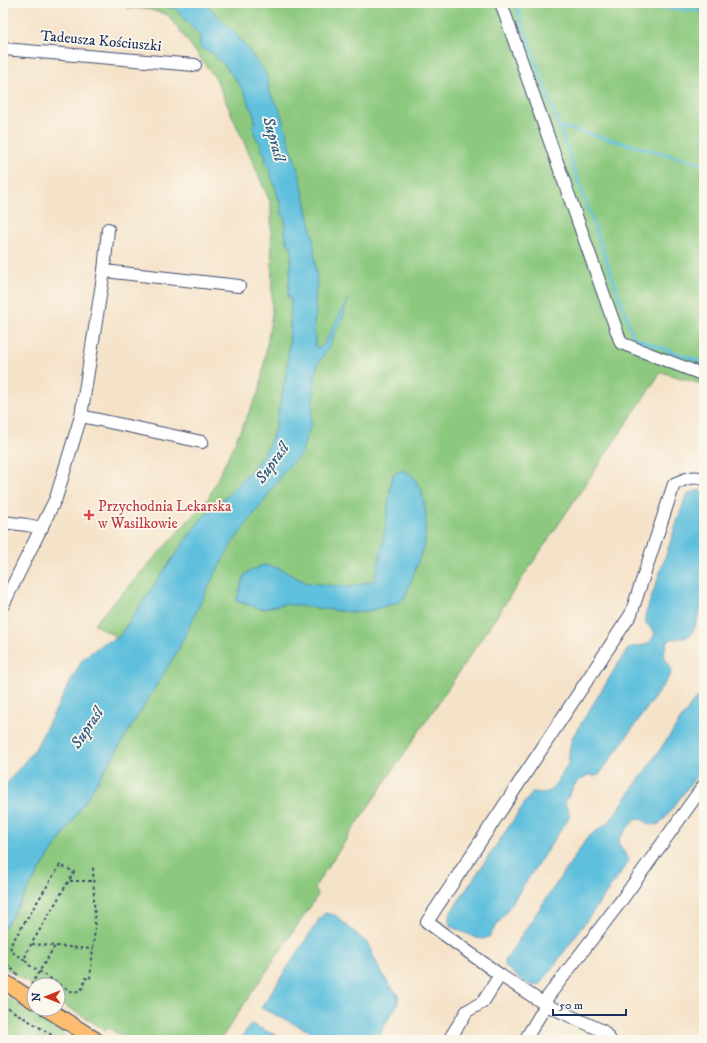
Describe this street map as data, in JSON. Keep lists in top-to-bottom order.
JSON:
{
  "streets": {
    "street": ["Tadeusza Kościuszki"]
  },
  "water": ["Supraśl"],
  "places": {
    "health": ["Przychodnia Lekarska w Wasilkowie"]
  },
  "scale_bar": "50 m",
  "north": "left"
}
